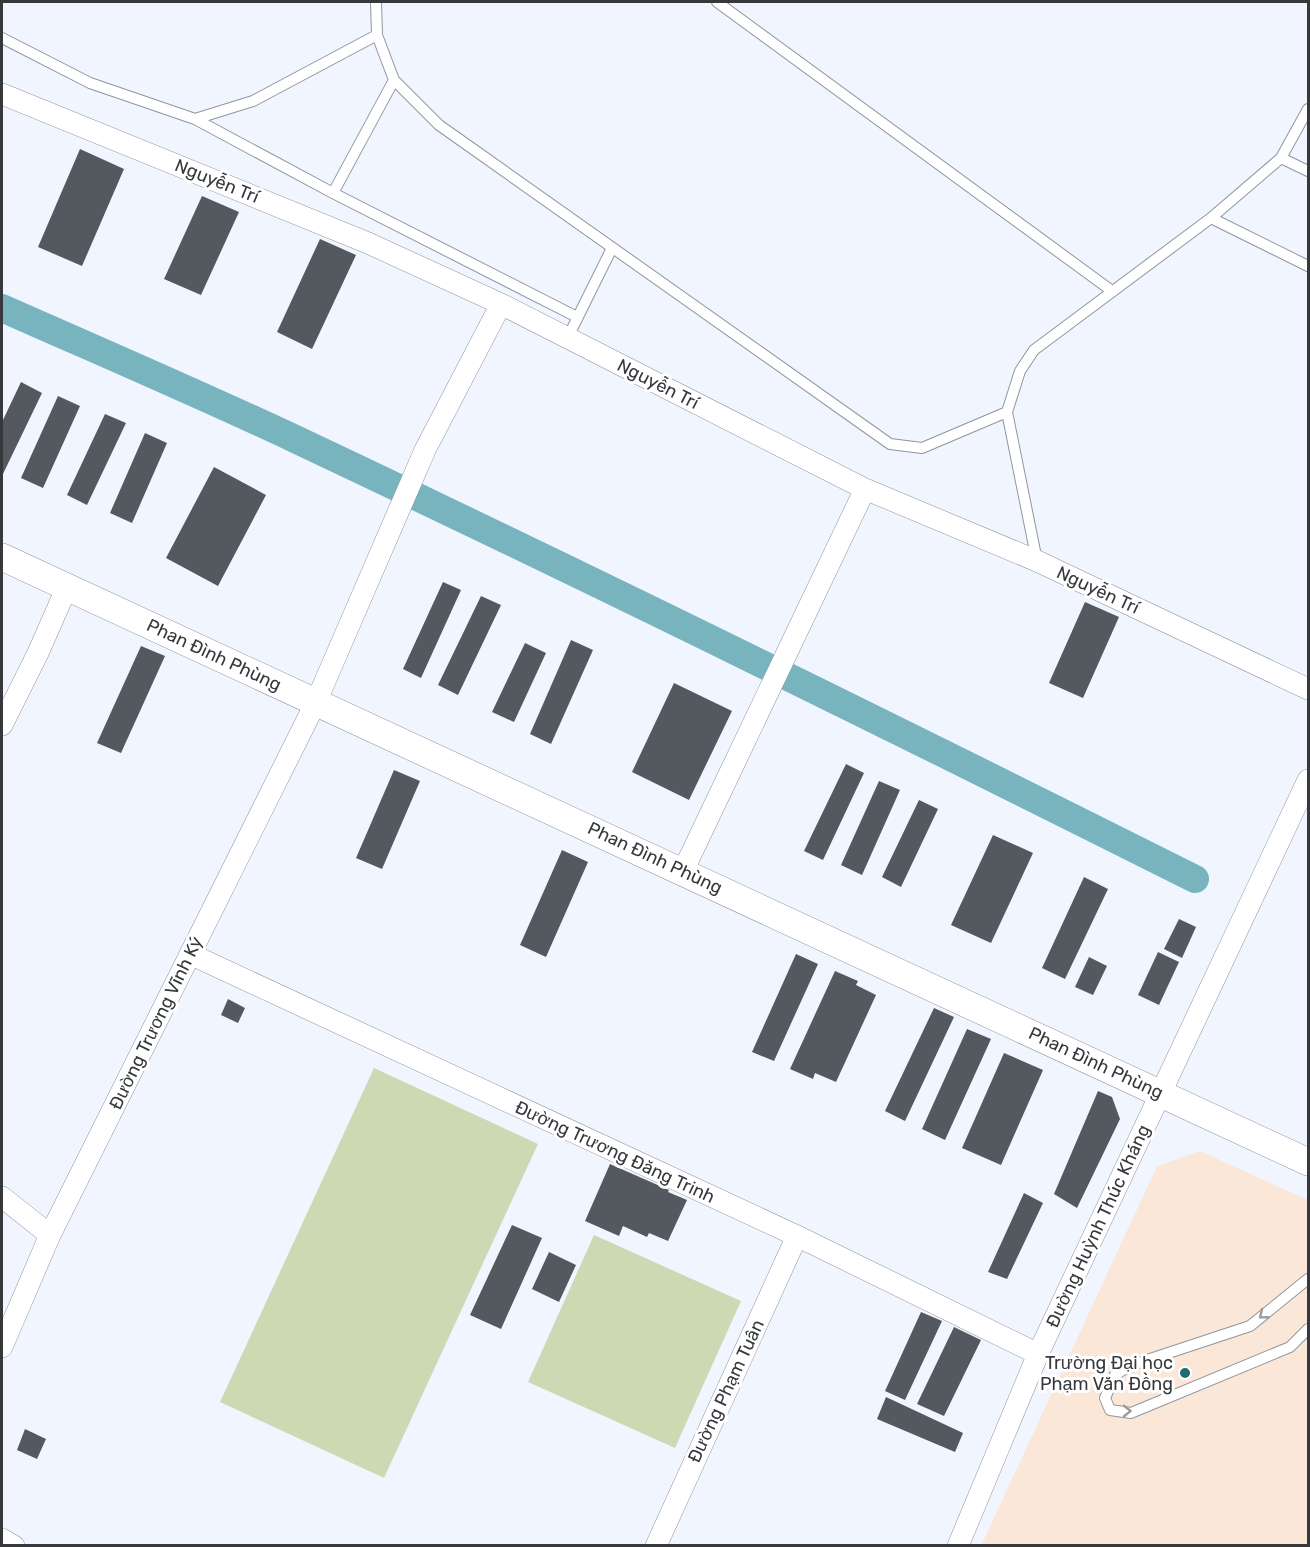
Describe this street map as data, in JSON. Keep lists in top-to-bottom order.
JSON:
{
  "streets": {
    "street": [
      "Nguyễn Trí",
      "Phan Đình Phùng",
      "Đường Trương Vĩnh Ký",
      "Đường Trương Đăng Trinh",
      "Đường Huỳnh Thúc Kháng",
      "Đường Phạm Tuân"
    ]
  },
  "crossings": [
    ["Nguyễn Trí", "Đường Trương Vĩnh Ký"],
    ["Phan Đình Phùng", "Đường Trương Vĩnh Ký"],
    ["Phan Đình Phùng", "Đường Huỳnh Thúc Kháng"],
    ["Đường Trương Vĩnh Ký", "Đường Trương Đăng Trinh"],
    ["Đường Trương Đăng Trinh", "Đường Huỳnh Thúc Kháng"],
    ["Đường Trương Đăng Trinh", "Đường Phạm Tuân"]
  ],
  "places": ["Trường Đại học Phạm Văn Đồng"]
}
